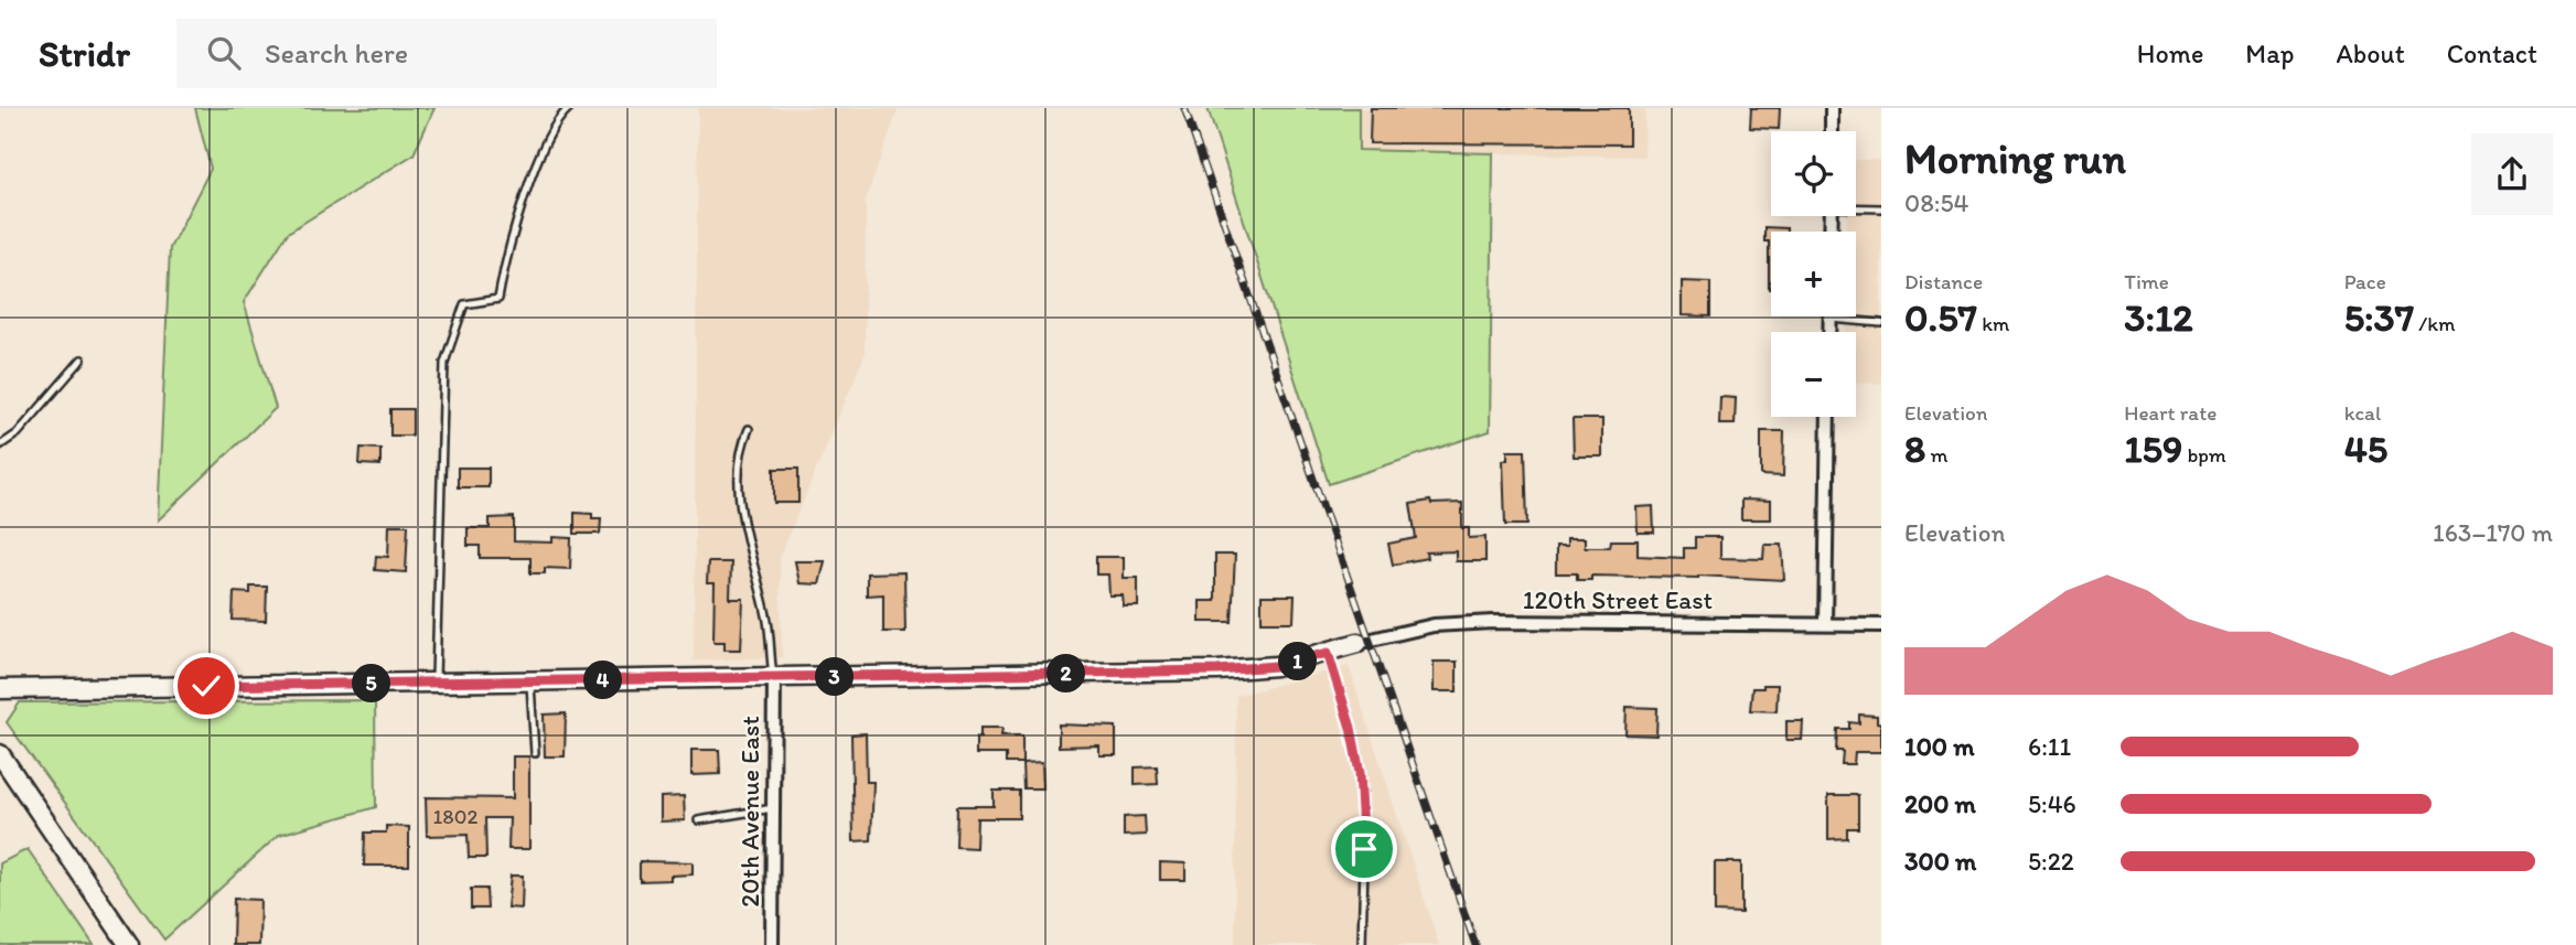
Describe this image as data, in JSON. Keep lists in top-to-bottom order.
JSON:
{
  "streets": {
    "street": ["120th Street East", "20th Avenue East"]
  },
  "house_numbers": ["1802"],
  "page": {
    "header": "Stridr",
    "search": "Search here",
    "nav": [
      "Home",
      "Map",
      "About",
      "Contact"
    ],
    "heading": ["Morning run", "08:54"],
    "map_buttons": ["+", "−"],
    "stats": [
      ["Distance", "0.57 km"],
      ["Time", "3:12"],
      ["Pace", "5:37 /km"],
      ["Elevation", "8 m"],
      ["Heart rate", "159 bpm"],
      ["kcal", "45"]
    ],
    "chart": ["Elevation", "163–170 m"],
    "pins": [
      "1",
      "2",
      "3",
      "4",
      "5"
    ],
    "list": [
      {
        "name": "100 m",
        "note": "6:11"
      },
      {
        "name": "200 m",
        "note": "5:46"
      },
      {
        "name": "300 m",
        "note": "5:22"
      }
    ]
  }
}
